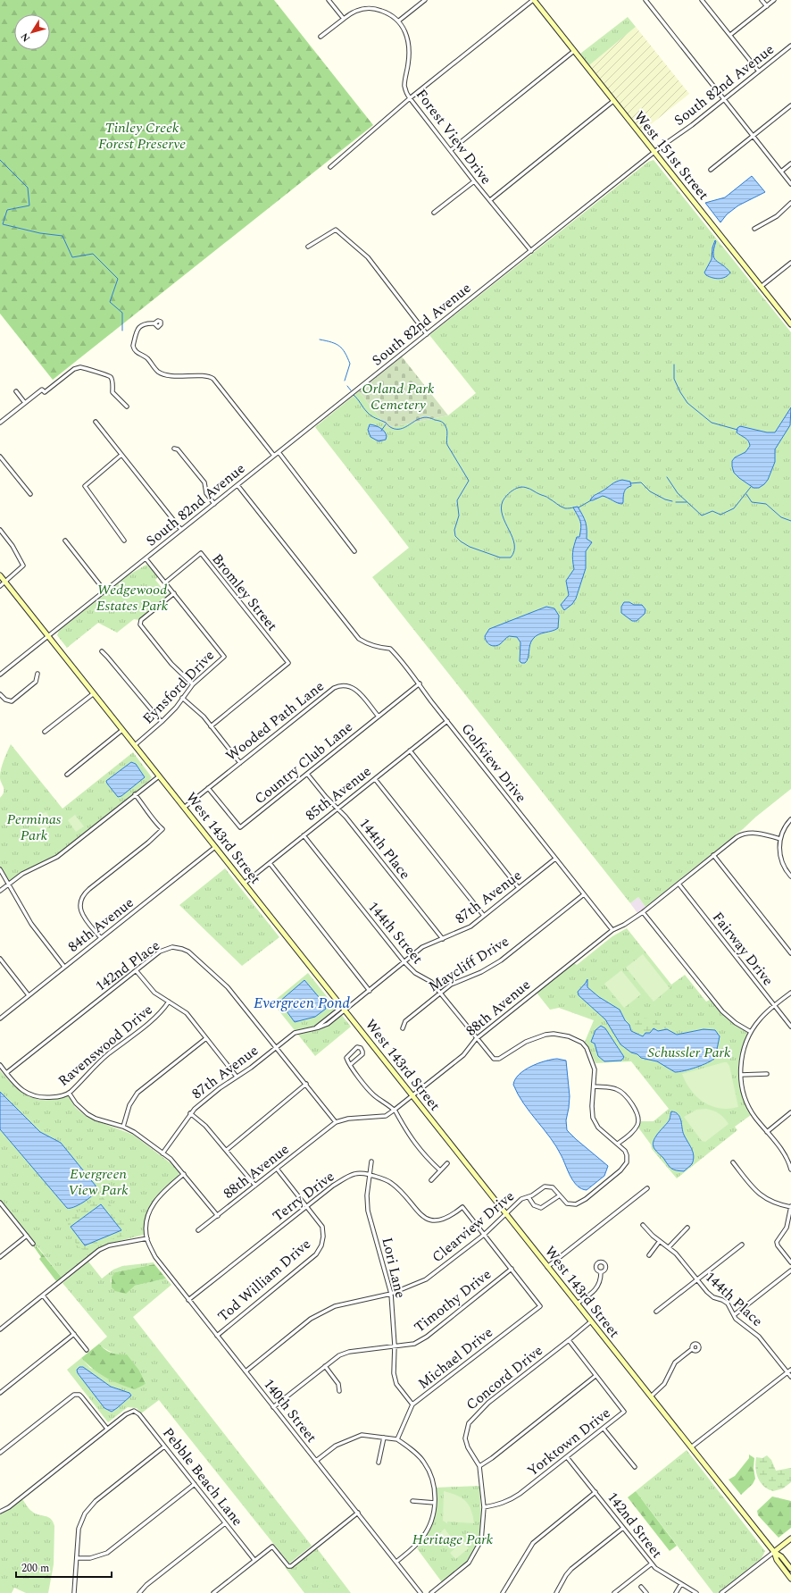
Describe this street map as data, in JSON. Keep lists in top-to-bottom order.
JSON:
{
  "streets": {
    "main road": ["West 151st Street", "West 143rd Street"],
    "street": [
      "South 82nd Avenue",
      "Forest View Drive",
      "Bromley Street",
      "Eynsford Drive",
      "Wooded Path Lane",
      "Country Club Lane",
      "Golfview Drive",
      "85th Avenue",
      "144th Place",
      "87th Avenue",
      "84th Avenue",
      "144th Street",
      "Fairway Drive",
      "Maycliff Drive",
      "142nd Place",
      "88th Avenue",
      "Ravenswood Drive",
      "Terry Drive",
      "Clearview Drive",
      "Lori Lane",
      "Tod William Drive",
      "Timothy Drive",
      "Michael Drive",
      "Concord Drive",
      "140th Street",
      "Yorktown Drive",
      "Pebble Beach Lane",
      "142nd Street"
    ]
  },
  "crossings": [
    ["South 82nd Avenue", "Forest View Drive"],
    ["South 82nd Avenue", "West 151st Street"],
    ["South 82nd Avenue", "Eynsford Drive"],
    ["South 82nd Avenue", "Golfview Drive"],
    ["South 82nd Avenue", "West 143rd Street"],
    ["Bromley Street", "Eynsford Drive"],
    ["Eynsford Drive", "West 143rd Street"],
    ["Wooded Path Lane", "Country Club Lane"],
    ["Wooded Path Lane", "West 143rd Street"],
    ["Country Club Lane", "Golfview Drive"],
    ["Country Club Lane", "144th Place"],
    ["Golfview Drive", "85th Avenue"],
    ["Golfview Drive", "87th Avenue"],
    ["Golfview Drive", "Maycliff Drive"],
    ["Golfview Drive", "88th Avenue"],
    ["85th Avenue", "West 143rd Street"],
    ["85th Avenue", "144th Place"],
    ["85th Avenue", "144th Street"],
    ["West 143rd Street", "87th Avenue"],
    ["West 143rd Street", "84th Avenue"],
    ["West 143rd Street", "88th Avenue"],
    ["West 143rd Street", "Clearview Drive"],
    ["West 143rd Street", "Concord Drive"],
    ["144th Place", "87th Avenue"],
    ["87th Avenue", "144th Street"],
    ["87th Avenue", "142nd Place"],
    ["144th Street", "Maycliff Drive"],
    ["144th Street", "88th Avenue"],
    ["144th Street", "Clearview Drive"],
    ["Fairway Drive", "88th Avenue"],
    ["142nd Place", "88th Avenue"],
    ["142nd Place", "Ravenswood Drive"],
    ["88th Avenue", "Clearview Drive"],
    ["88th Avenue", "Tod William Drive"],
    ["Terry Drive", "Clearview Drive"],
    ["Terry Drive", "Lori Lane"],
    ["Terry Drive", "Tod William Drive"],
    ["Terry Drive", "140th Street"],
    ["Clearview Drive", "Lori Lane"],
    ["Clearview Drive", "140th Street"],
    ["Lori Lane", "Timothy Drive"],
    ["Lori Lane", "Michael Drive"],
    ["Tod William Drive", "140th Street"],
    ["Timothy Drive", "Michael Drive"],
    ["Timothy Drive", "140th Street"],
    ["Concord Drive", "Yorktown Drive"],
    ["Yorktown Drive", "142nd Street"]
  ],
  "water": ["Evergreen Pond"],
  "parks": [
    "Tinley Creek Forest Preserve",
    "Orland Park Cemetery",
    "Wedgewood Estates Park",
    "Perminas Park",
    "Schussler Park",
    "Evergreen View Park",
    "Heritage Park"
  ],
  "scale_bar": "200 m",
  "north": "bottom left"
}
